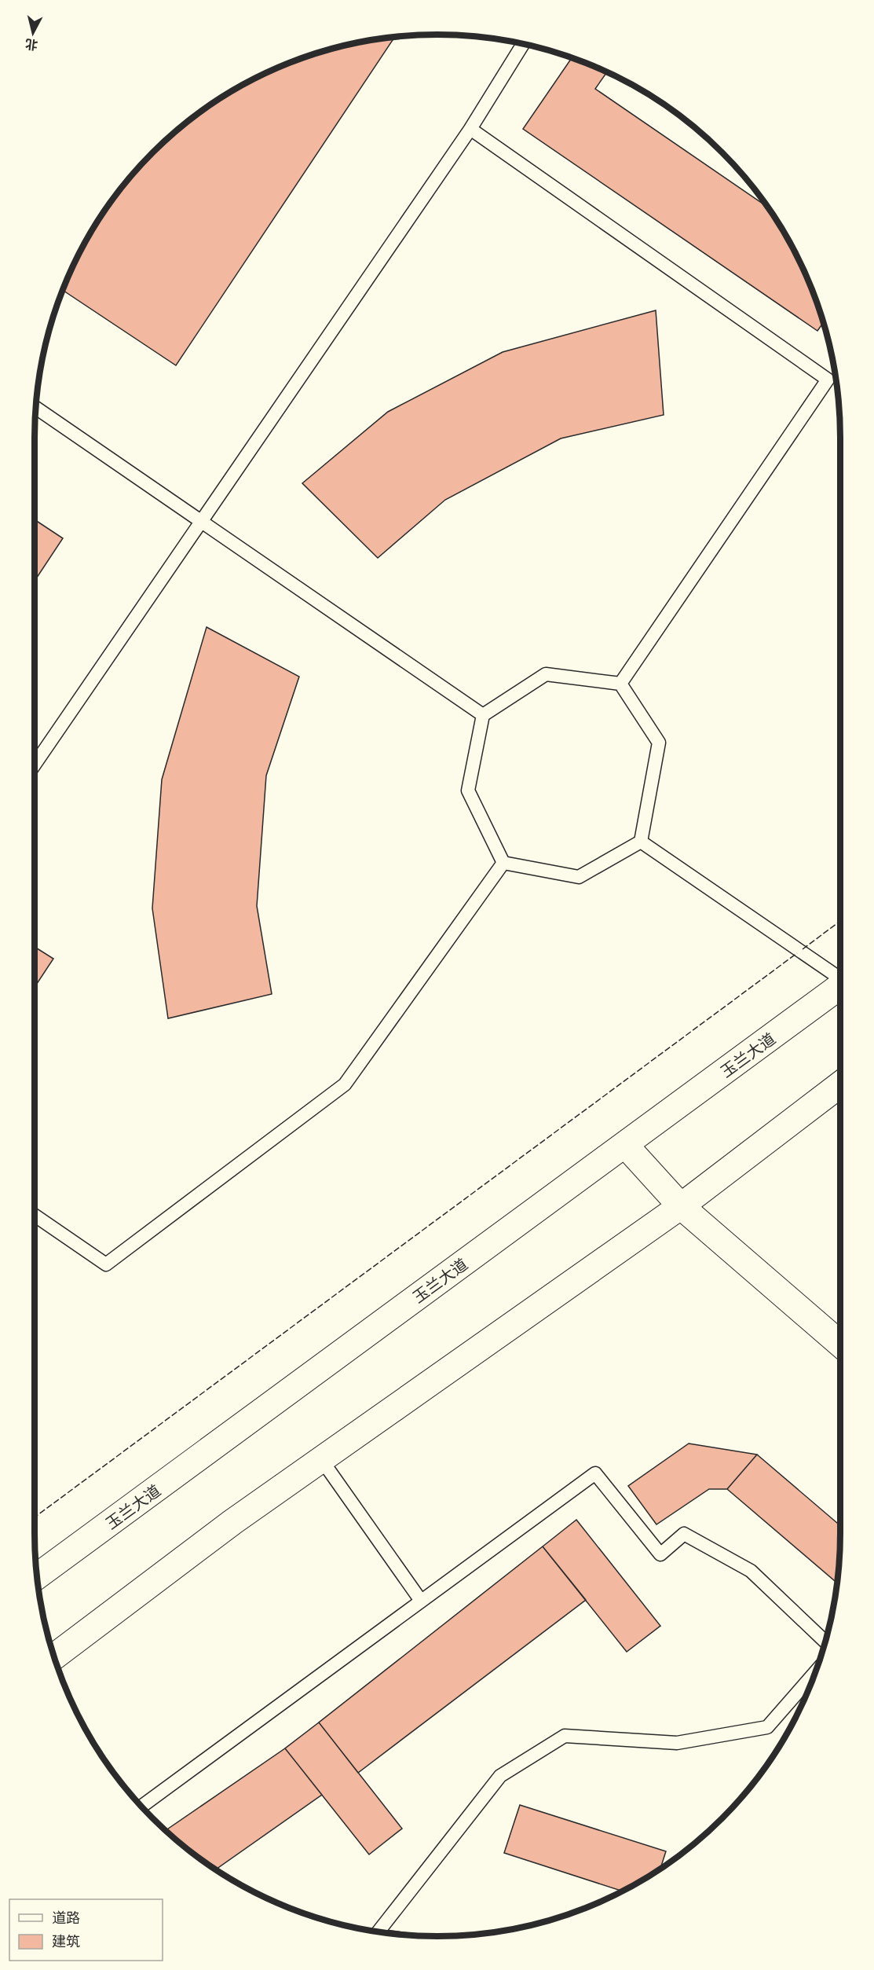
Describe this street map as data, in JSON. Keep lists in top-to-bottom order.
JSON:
{
  "streets": {
    "main road": ["玉兰大道"]
  },
  "legend": ["道路", "建筑"],
  "north": "bottom"
}
